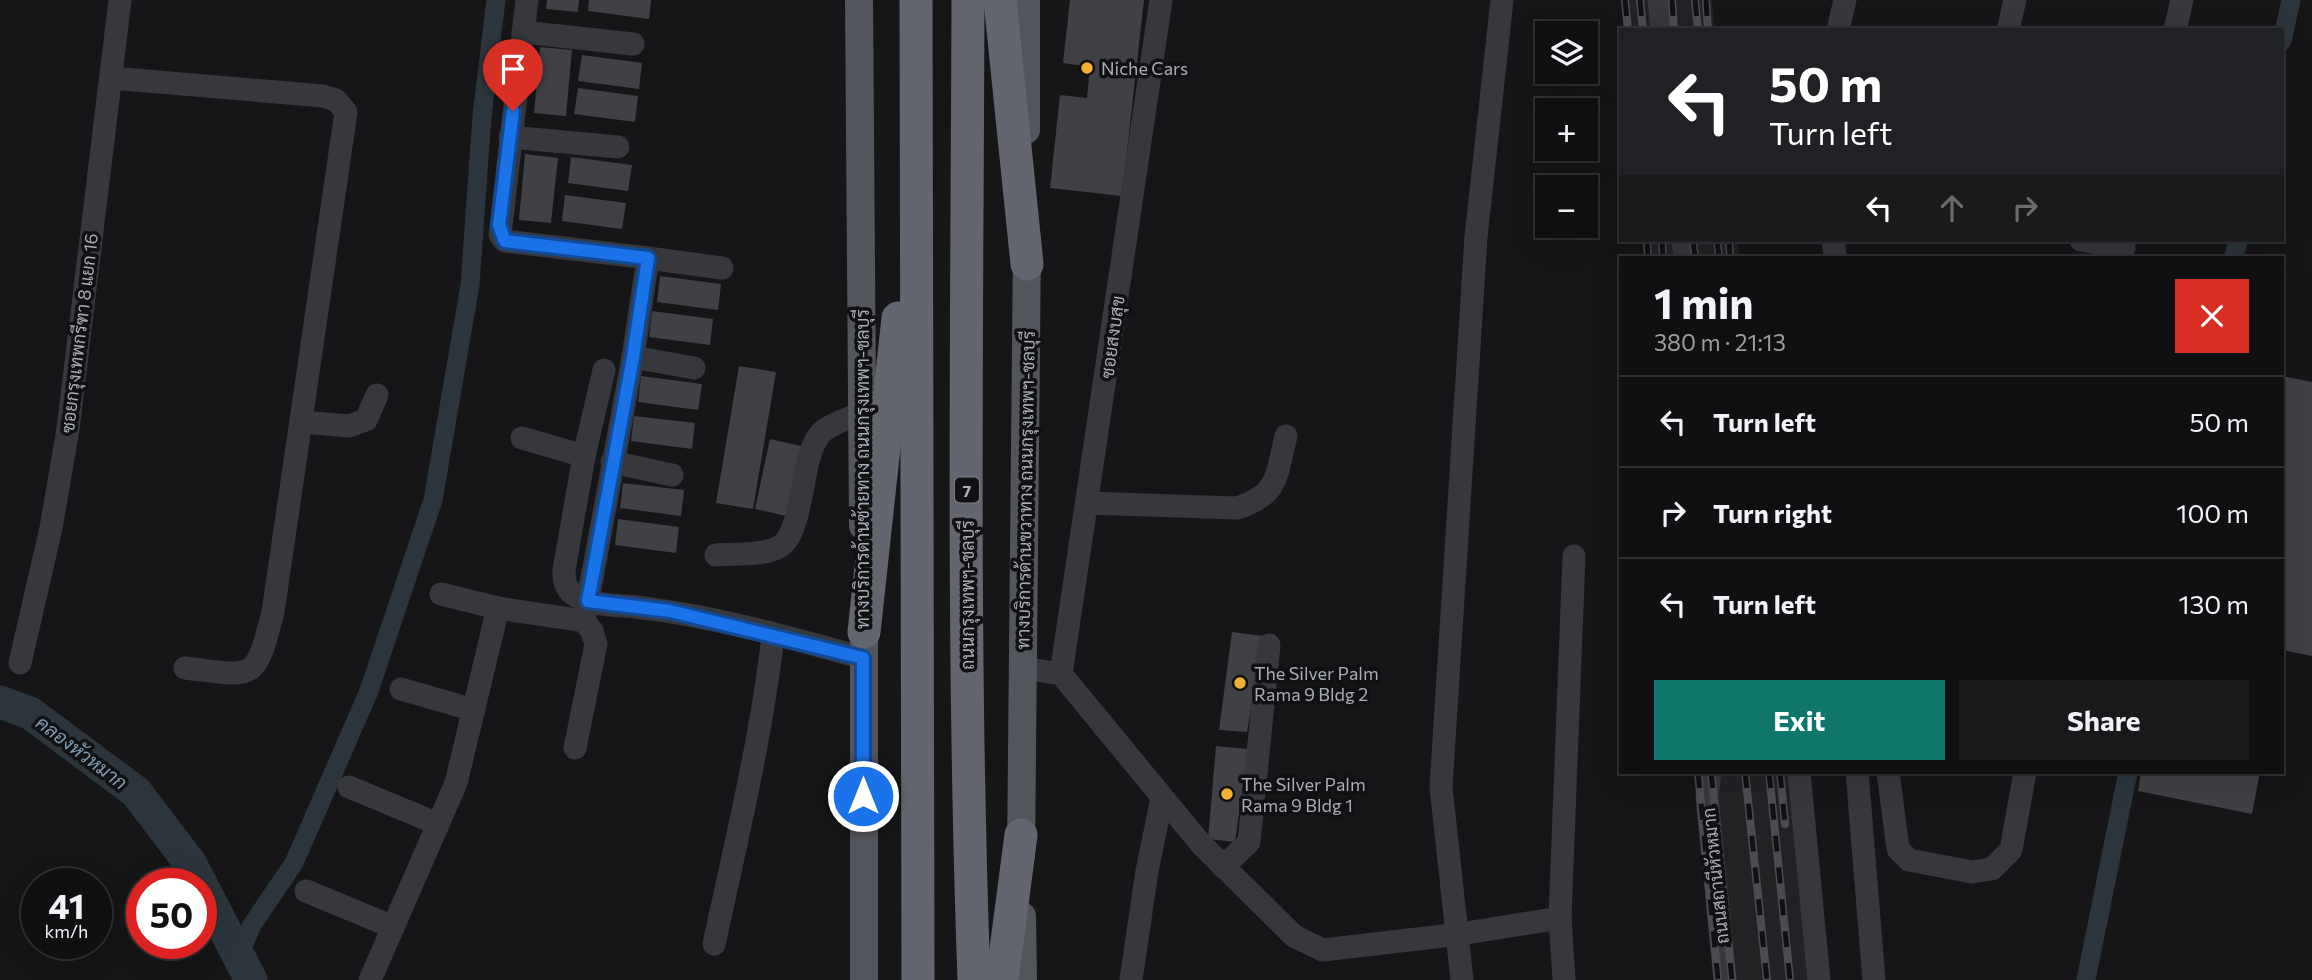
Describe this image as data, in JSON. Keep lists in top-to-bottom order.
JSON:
{
  "streets": {
    "highway": ["7", "ถนนกรุงเทพฯ-ชลบุรี"],
    "main road": ["ทางบริการด้านซ้ายทาง ถนนกรุงเทพฯ-ชลบุรี", "ทางบริการด้านขวาทาง ถนนกรุงเทพฯ-ชลบุรี"],
    "street": ["ซอยกรุงเทพกรีฑา 8 แยก 16", "ซอยสงบสุข", "ถนนสถานีหัวหมาก"]
  },
  "water": ["คลองหัวหมาก"],
  "places": ["Niche Cars", "The Silver Palm Rama 9 Bldg 2", "The Silver Palm Rama 9 Bldg 1"],
  "page": {
    "map_buttons": ["+", "−"],
    "turn": ["50 m", "Turn left"],
    "heading": ["1 min", "380 m · 21:13"],
    "list": [
      {
        "name": "Turn left",
        "value": "50 m"
      },
      {
        "name": "Turn right",
        "value": "100 m"
      },
      {
        "name": "Turn left",
        "value": "130 m"
      }
    ],
    "buttons": ["Exit", "Share"],
    "speed": "41 km/h",
    "limit": "50"
  }
}
